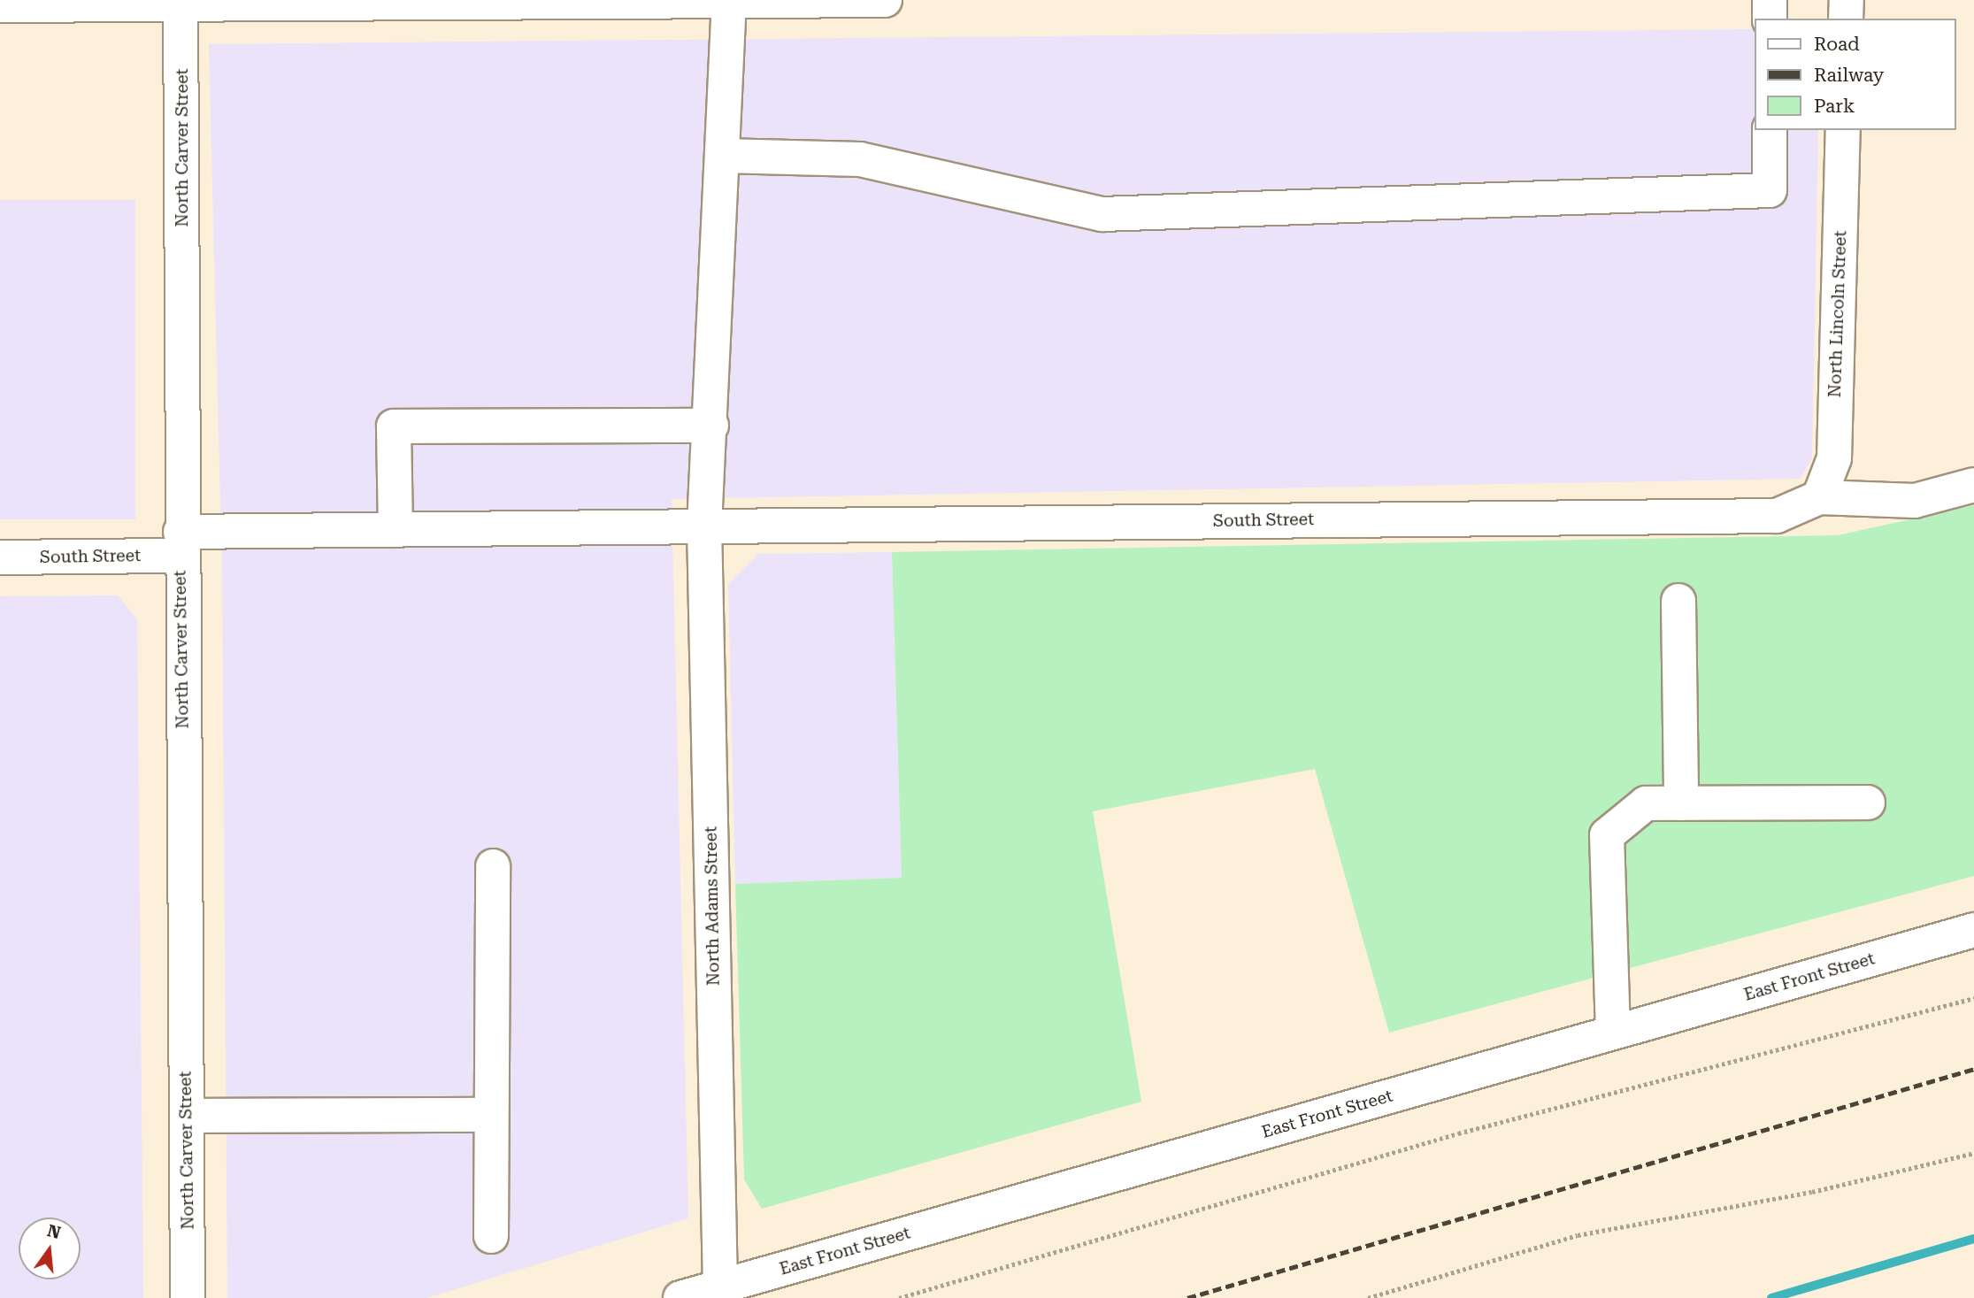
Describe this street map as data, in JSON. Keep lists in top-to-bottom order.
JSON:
{
  "streets": {
    "street": [
      "North Carver Street",
      "North Lincoln Street",
      "South Street",
      "North Adams Street",
      "East Front Street"
    ]
  },
  "crossings": [
    ["North Carver Street", "South Street"],
    ["North Lincoln Street", "South Street"],
    ["South Street", "North Adams Street"],
    ["North Adams Street", "East Front Street"]
  ],
  "legend": ["Road", "Railway", "Park"],
  "north": "top"
}
